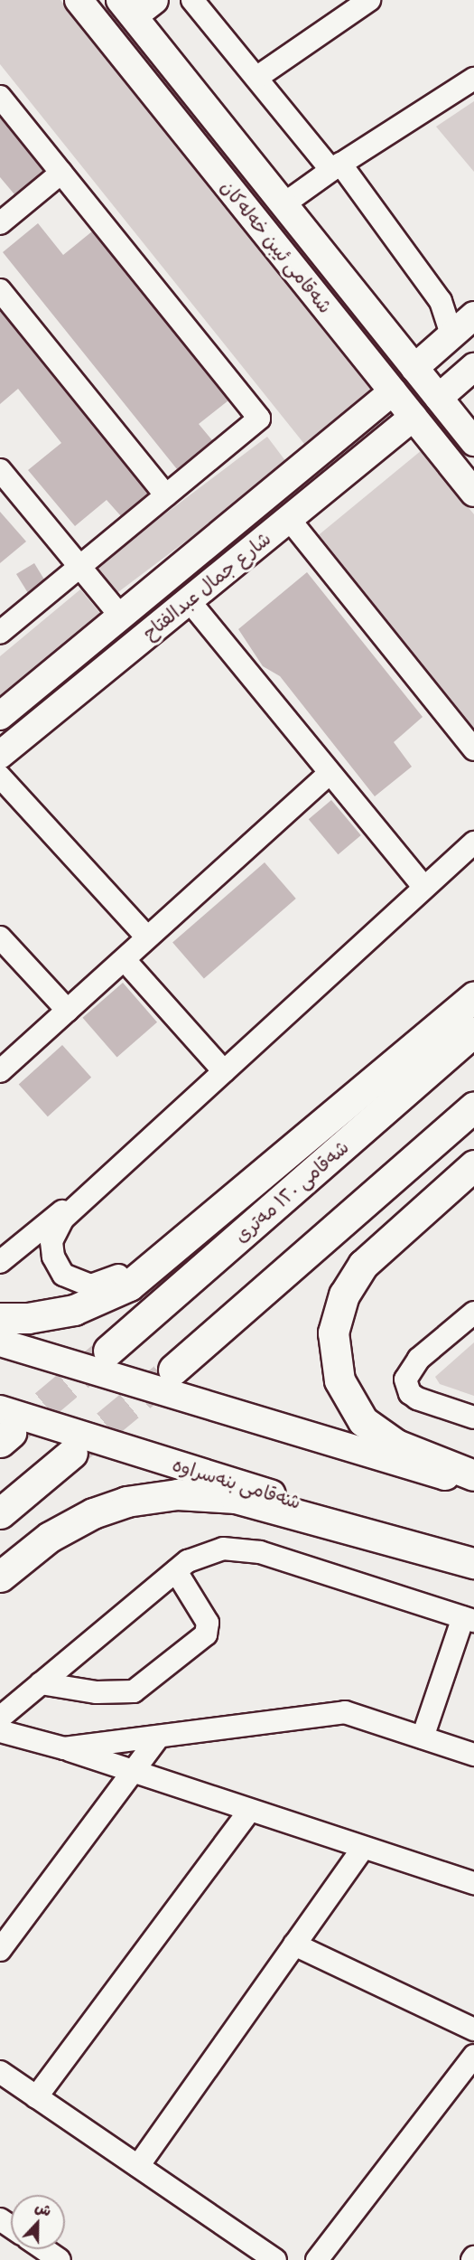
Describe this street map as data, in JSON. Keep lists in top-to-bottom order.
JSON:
{
  "streets": {
    "highway": ["شەقامی ١٢٠ مەتری"],
    "main road": ["شەقامی ئیبن خەلەکان", "شارع جمال عبدالفتاح", "شەقامی بنەسراوە"]
  },
  "crossings": [
    ["شەقامی ئیبن خەلەکان", "شارع جمال عبدالفتاح"]
  ],
  "north": "top"
}
